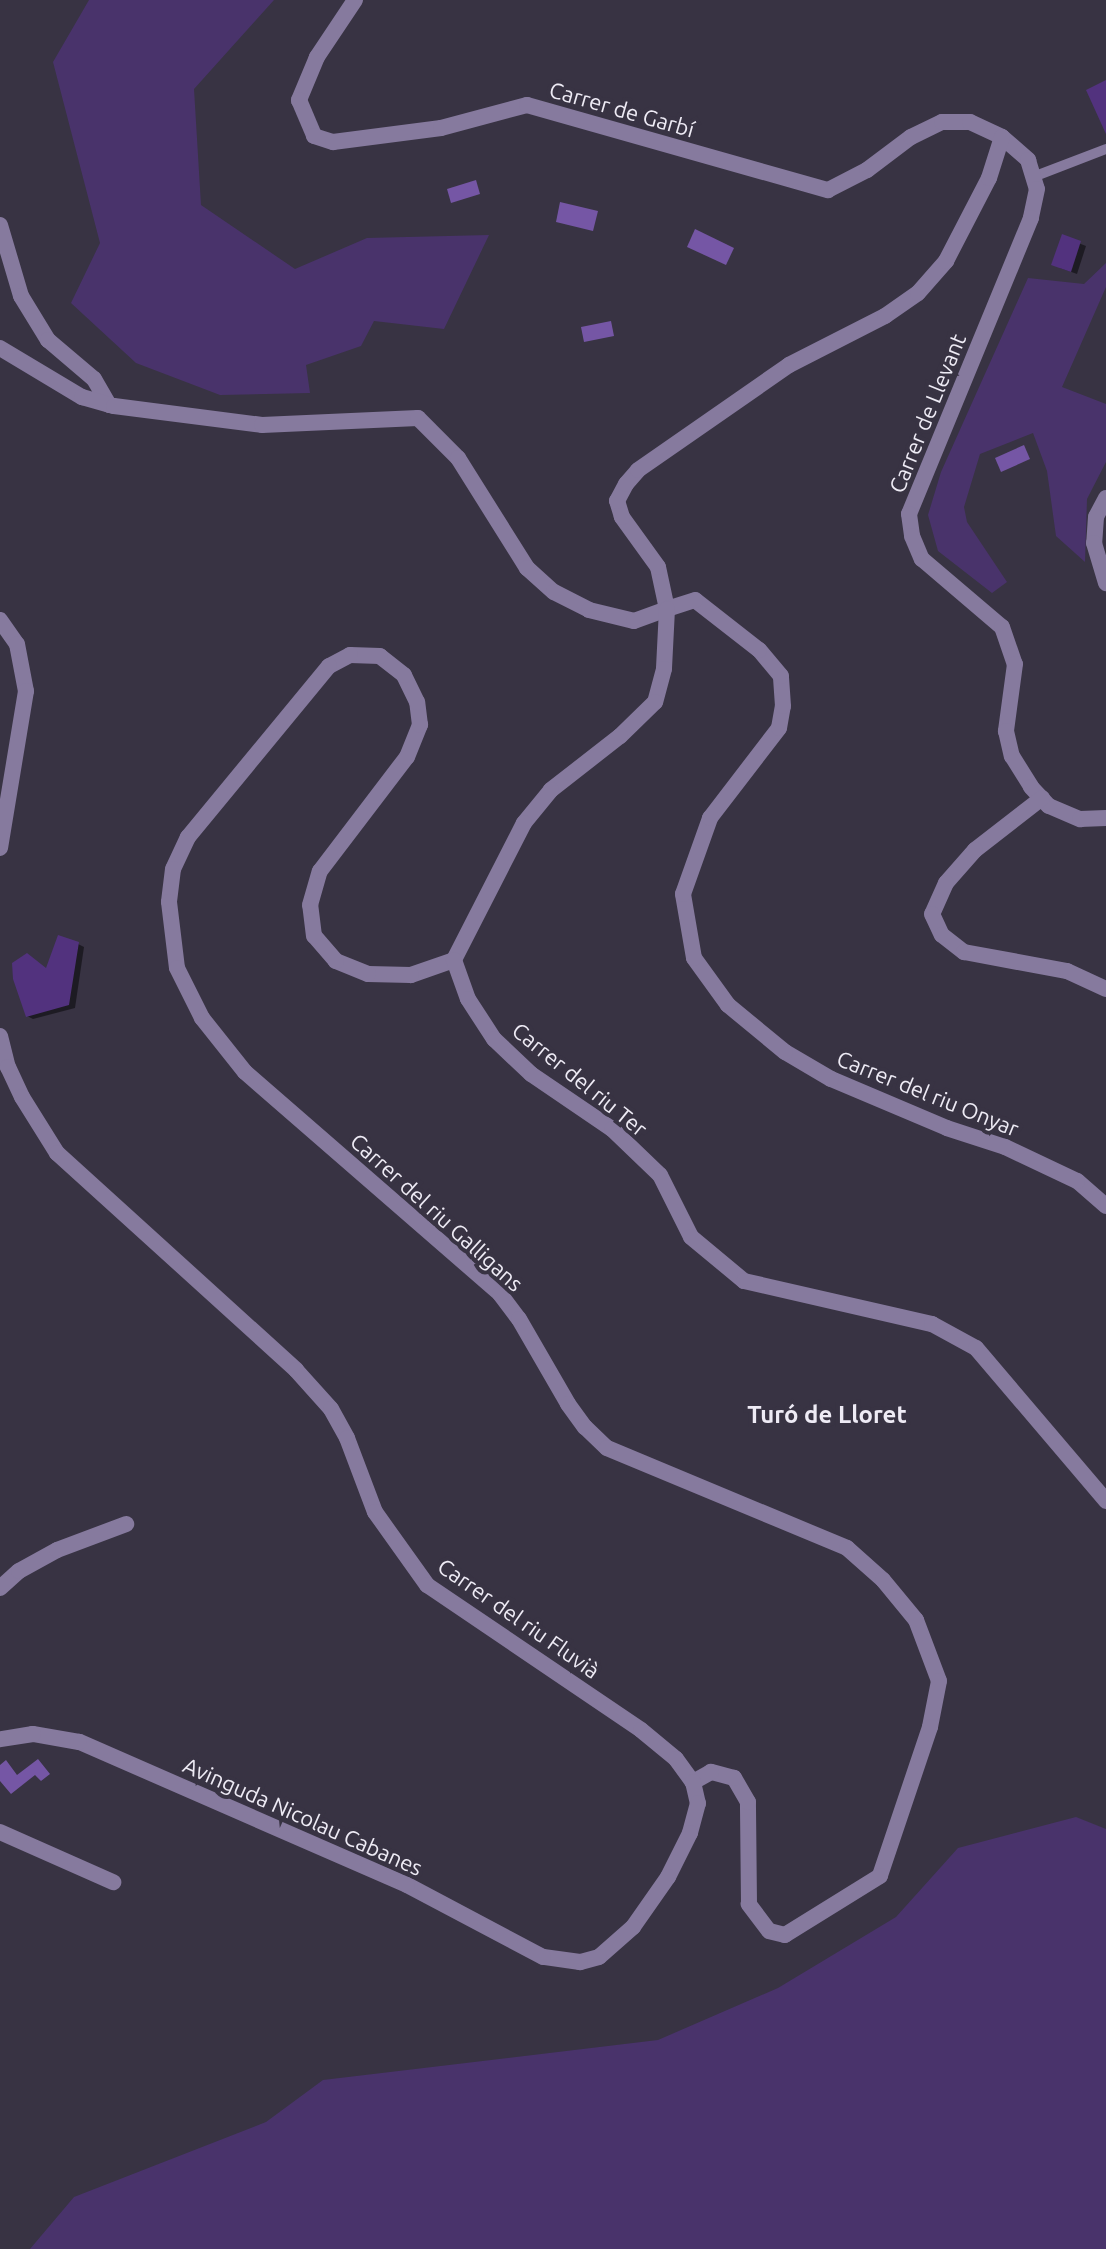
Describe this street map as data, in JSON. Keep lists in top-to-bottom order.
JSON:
{
  "streets": {
    "street": [
      "Carrer de Garbí",
      "Carrer de Llevant",
      "Carrer del riu Ter",
      "Carrer del riu Onyar",
      "Carrer del riu Galligans",
      "Carrer del riu Fluvià",
      "Avinguda Nicolau Cabanes"
    ]
  },
  "crossings": [
    ["Carrer del riu Ter", "Carrer del riu Galligans"],
    ["Carrer del riu Galligans", "Carrer del riu Fluvià"],
    ["Carrer del riu Galligans", "Avinguda Nicolau Cabanes"],
    ["Carrer del riu Fluvià", "Avinguda Nicolau Cabanes"]
  ],
  "districts": ["Turó de Lloret"]
}
